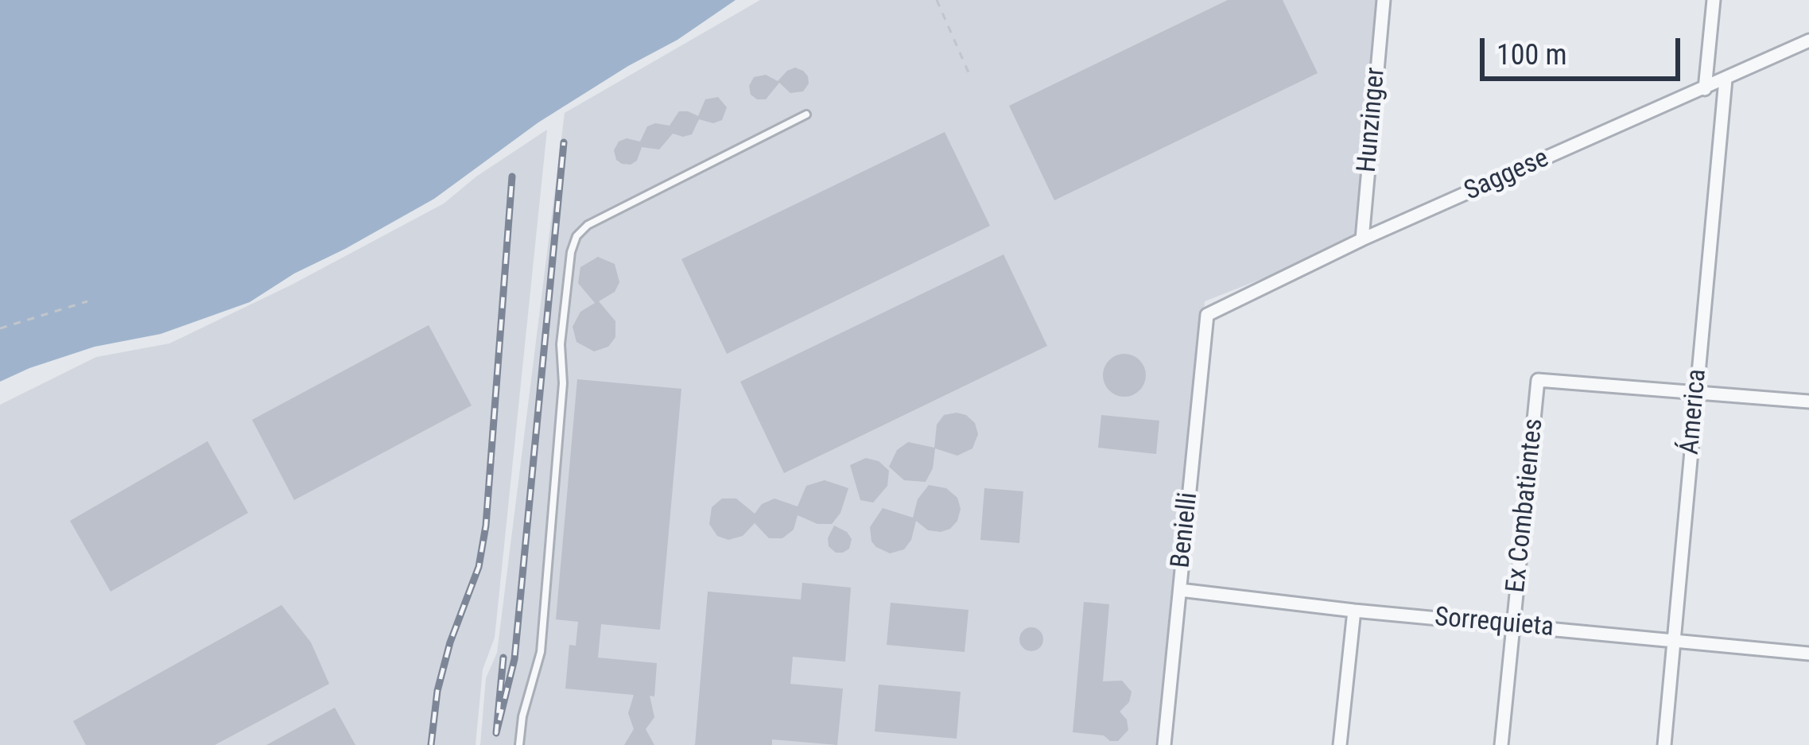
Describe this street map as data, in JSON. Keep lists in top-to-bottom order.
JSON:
{
  "streets": {
    "street": [
      "Hunzinger",
      "Saggese",
      "Ámerica",
      "Ex Combatientes",
      "Benielli",
      "Sorrequieta"
    ]
  },
  "crossings": [
    ["Hunzinger", "Saggese"],
    ["Saggese", "Ámerica"],
    ["Saggese", "Benielli"],
    ["Ámerica", "Ex Combatientes"],
    ["Ámerica", "Sorrequieta"],
    ["Ex Combatientes", "Sorrequieta"],
    ["Benielli", "Sorrequieta"]
  ],
  "scale_bar": "100 m"
}
